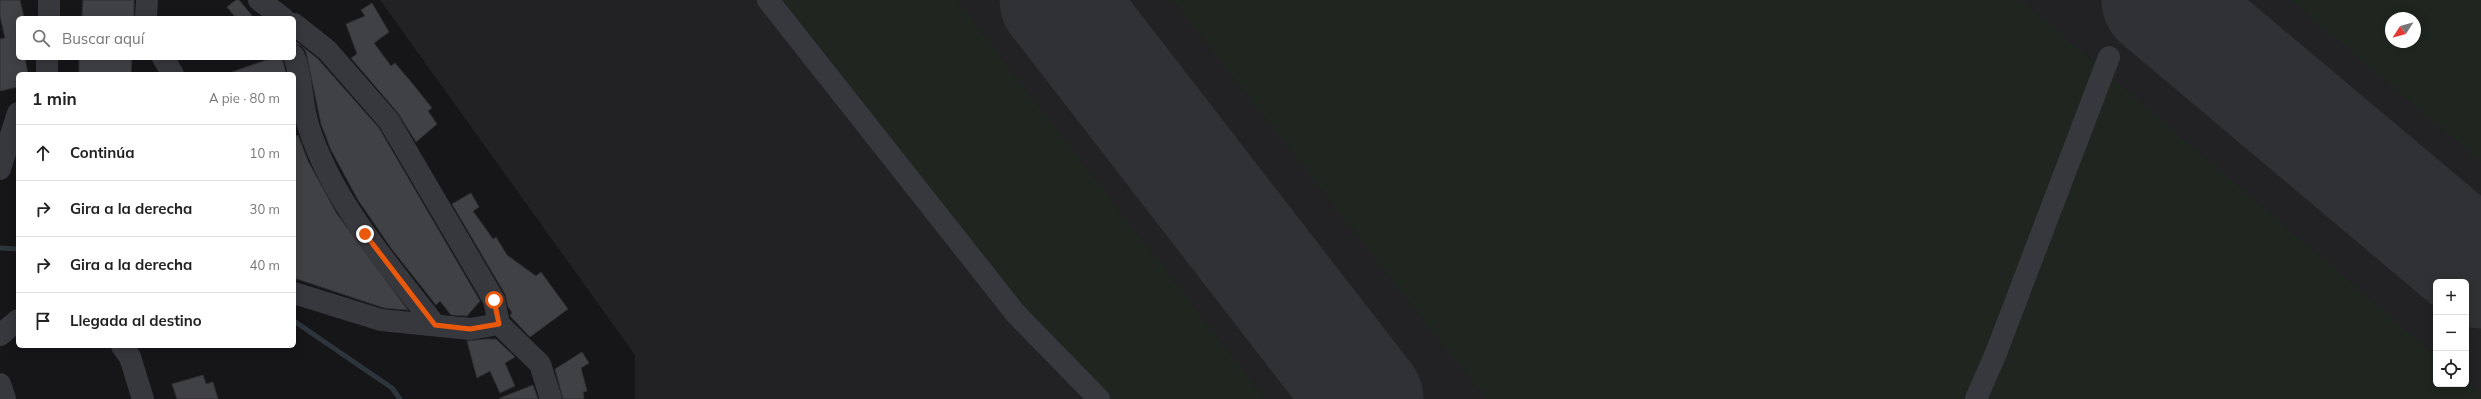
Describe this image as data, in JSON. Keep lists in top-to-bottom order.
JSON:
{
  "north": "bottom left",
  "page": {
    "search": "Buscar aquí",
    "heading": ["1 min", "A pie · 80 m"],
    "list": [
      ["Continúa", "10 m"],
      ["Gira a la derecha", "30 m"],
      ["Gira a la derecha", "40 m"],
      "Llegada al destino"
    ],
    "map_buttons": ["+", "−"]
  }
}
